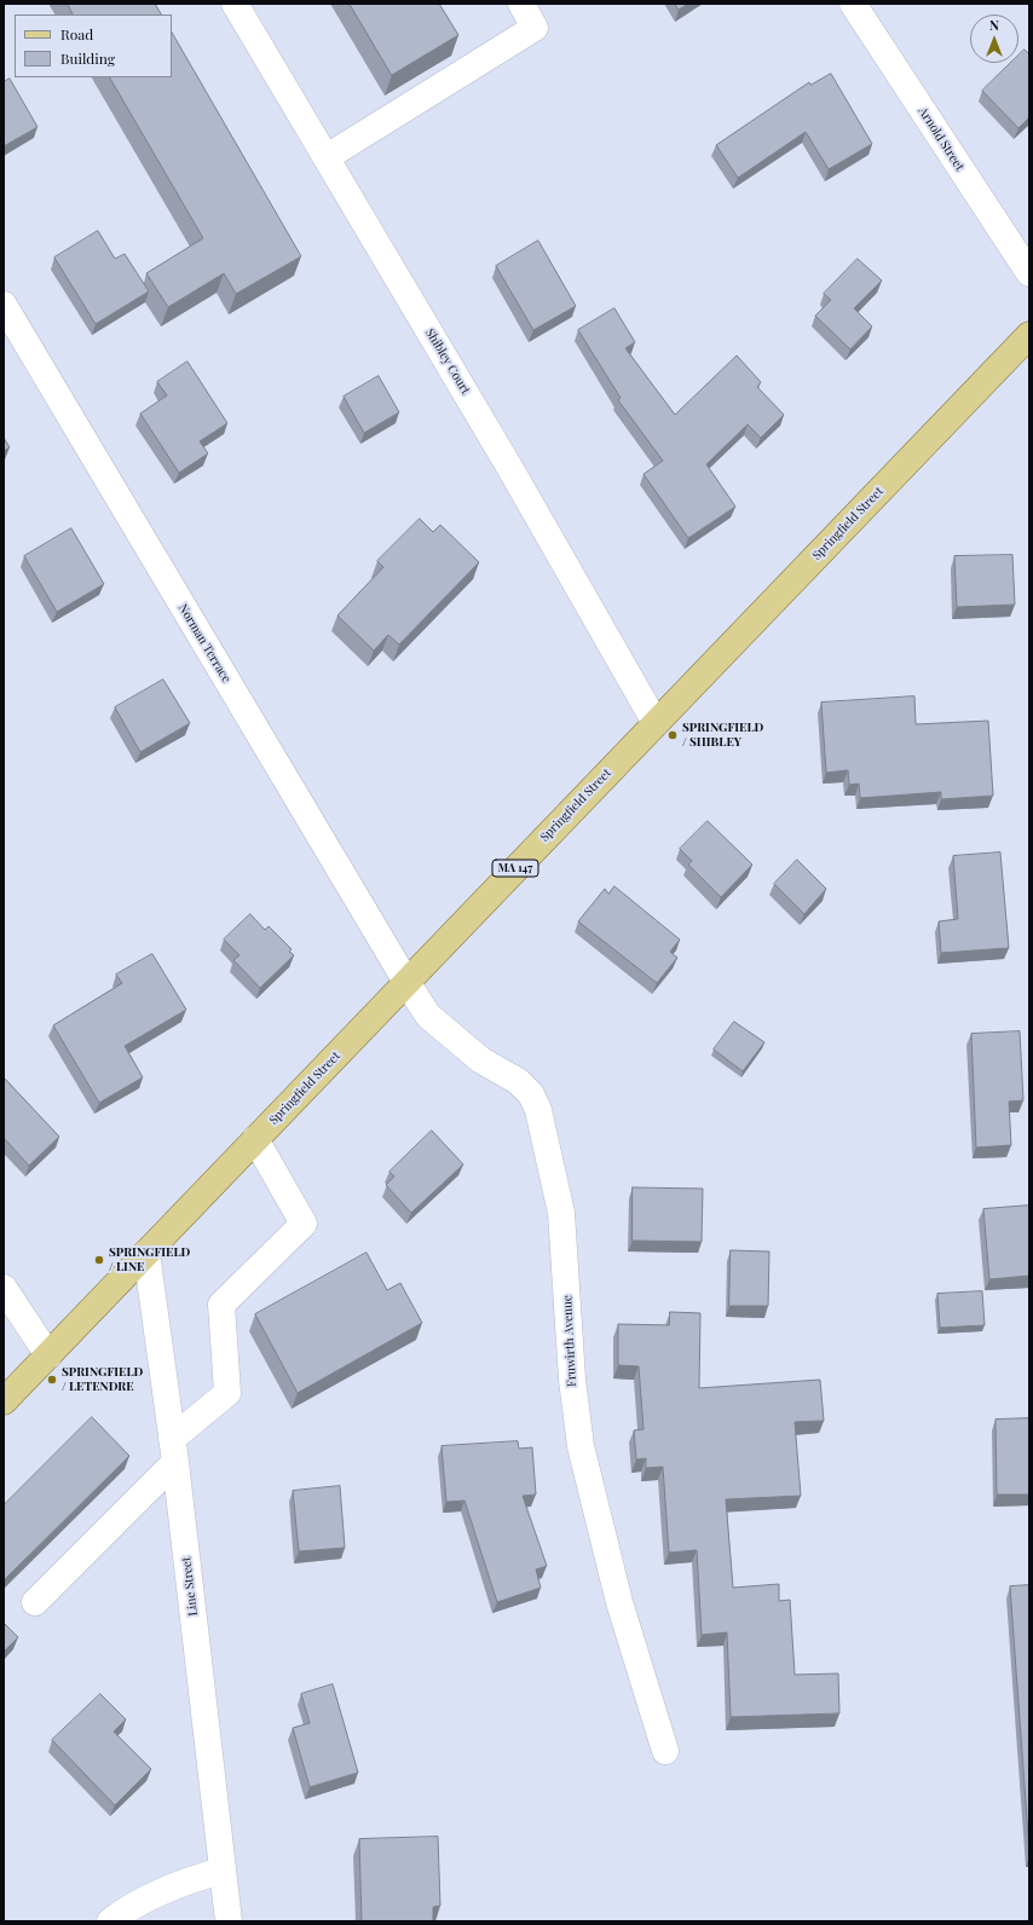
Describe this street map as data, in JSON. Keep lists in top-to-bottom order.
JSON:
{
  "streets": {
    "main road": ["Springfield Street", "MA 147"],
    "street": [
      "Arnold Street",
      "Shibley Court",
      "Norman Terrace",
      "Fruwirth Avenue",
      "Line Street"
    ]
  },
  "crossings": [
    ["Shibley Court", "Springfield Street"],
    ["Springfield Street", "Norman Terrace"],
    ["Springfield Street", "Fruwirth Avenue"],
    ["Springfield Street", "Line Street"],
    ["Norman Terrace", "Fruwirth Avenue"]
  ],
  "places": ["SPRINGFIELD / SHIBLEY", "SPRINGFIELD / LINE", "SPRINGFIELD / LETENDRE"],
  "legend": ["Road", "Building"],
  "north": "top"
}
